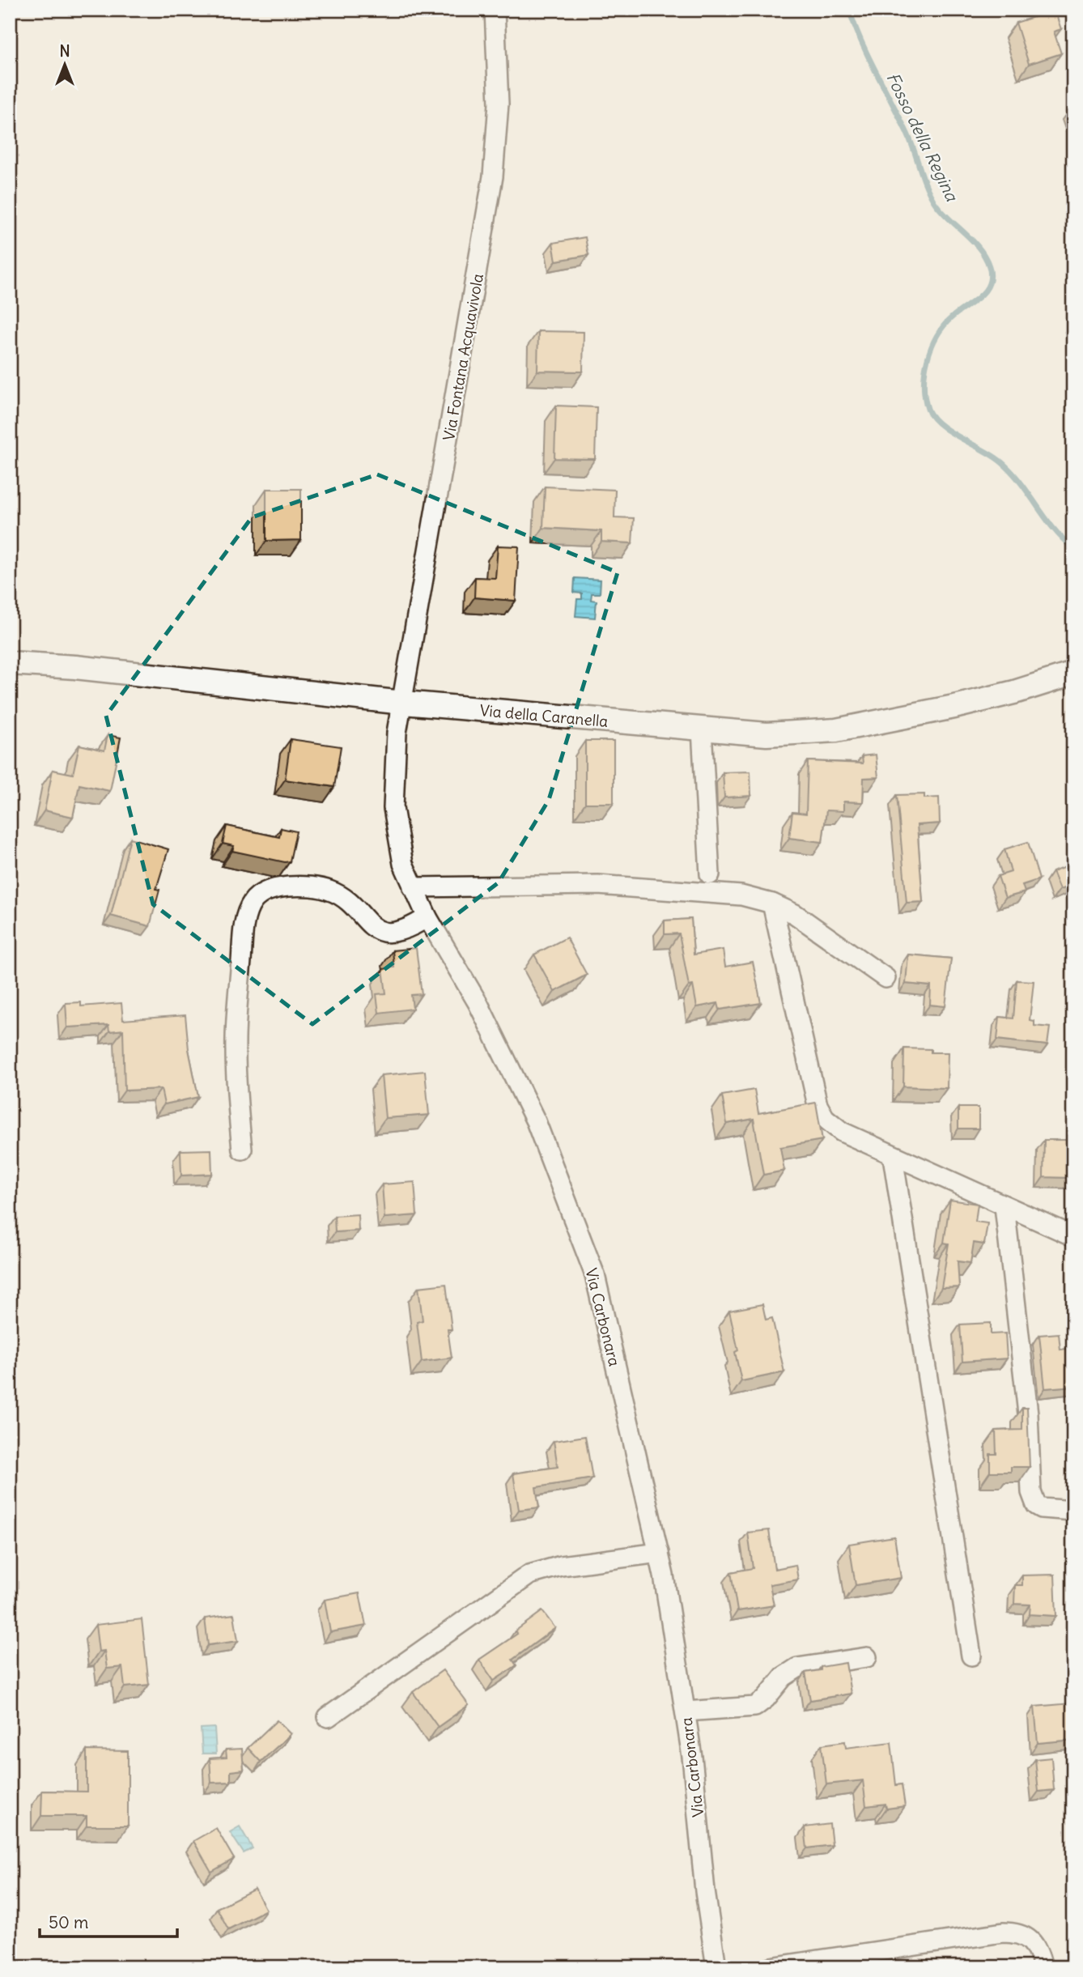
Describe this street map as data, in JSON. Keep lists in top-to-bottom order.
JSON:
{
  "streets": {
    "main road": ["Via della Caranella"],
    "street": ["Via Fontana Acquavivola", "Via Carbonara"]
  },
  "crossings": [
    ["Via Fontana Acquavivola", "Via della Caranella"],
    ["Via Fontana Acquavivola", "Via Carbonara"],
    ["Via della Caranella", "Via Carbonara"]
  ],
  "water": ["Fosso della Regina"],
  "scale_bar": "50 m",
  "north": "top"
}
